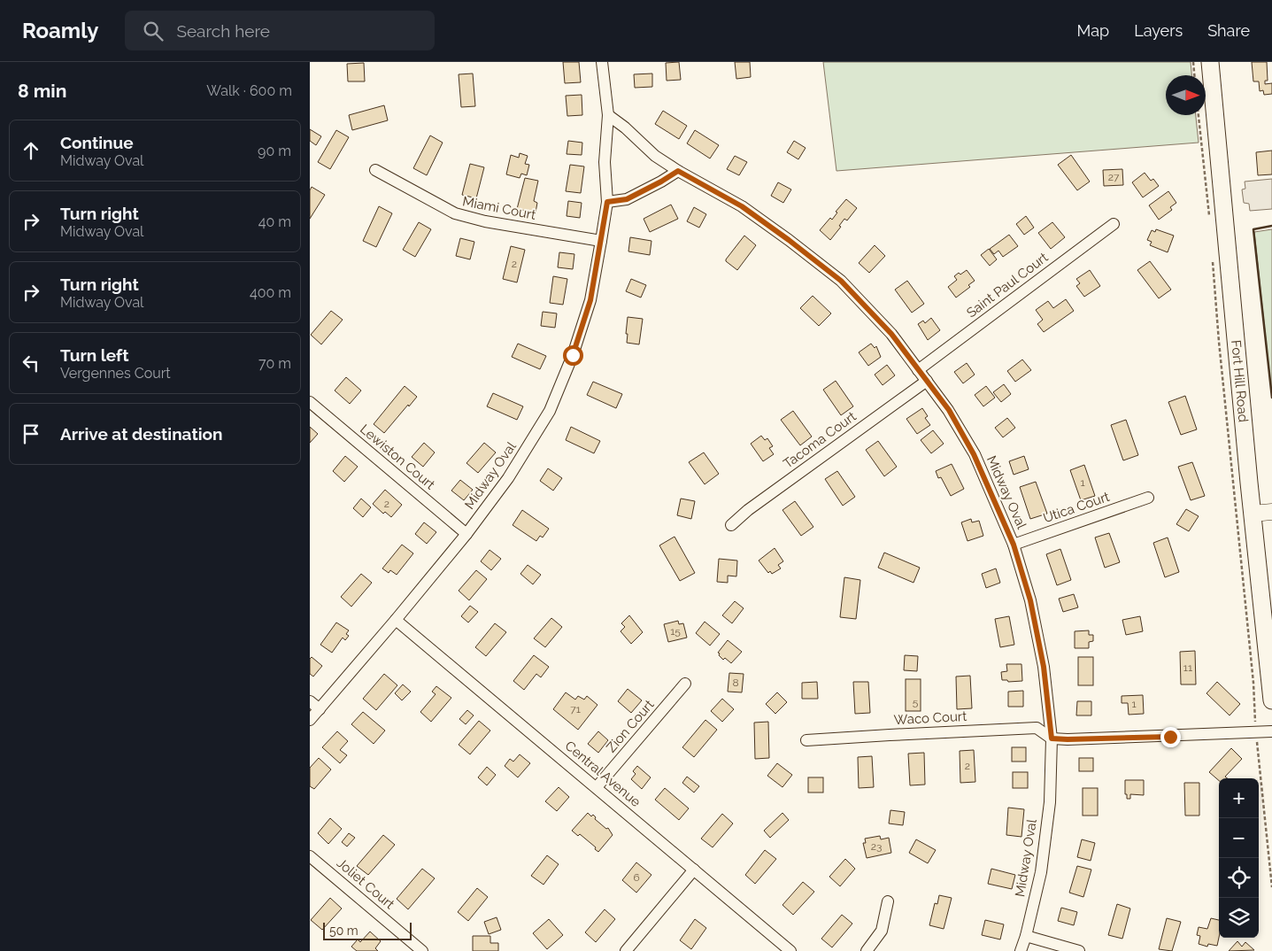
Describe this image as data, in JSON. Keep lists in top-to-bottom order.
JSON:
{
  "streets": {
    "main road": ["Fort Hill Road"],
    "street": [
      "Miami Court",
      "Saint Paul Court",
      "Tacoma Court",
      "Lewiston Court",
      "Midway Oval",
      "Utica Court",
      "Waco Court",
      "Zion Court",
      "Central Avenue",
      "Joliet Court"
    ]
  },
  "crossings": [
    ["Miami Court", "Midway Oval"],
    ["Saint Paul Court", "Midway Oval"],
    ["Tacoma Court", "Midway Oval"],
    ["Lewiston Court", "Midway Oval"],
    ["Midway Oval", "Utica Court"],
    ["Midway Oval", "Waco Court"],
    ["Midway Oval", "Central Avenue"],
    ["Zion Court", "Central Avenue"]
  ],
  "house_numbers": [
    "27",
    "2",
    "1",
    "2",
    "15",
    "11",
    "8",
    "5",
    "1",
    "71",
    "2",
    "23",
    "6"
  ],
  "scale_bar": "50 m",
  "north": "right",
  "page": {
    "header": "Roamly",
    "search": "Search here",
    "nav": ["Map", "Layers", "Share"],
    "heading": ["8 min", "Walk · 600 m"],
    "list": [
      ["Continue", "Midway Oval", "90 m"],
      ["Turn right", "Midway Oval", "40 m"],
      ["Turn right", "Midway Oval", "400 m"],
      ["Turn left", "Vergennes Court", "70 m"],
      "Arrive at destination"
    ],
    "map_buttons": ["+", "−"],
    "scale": "50 m"
  }
}
